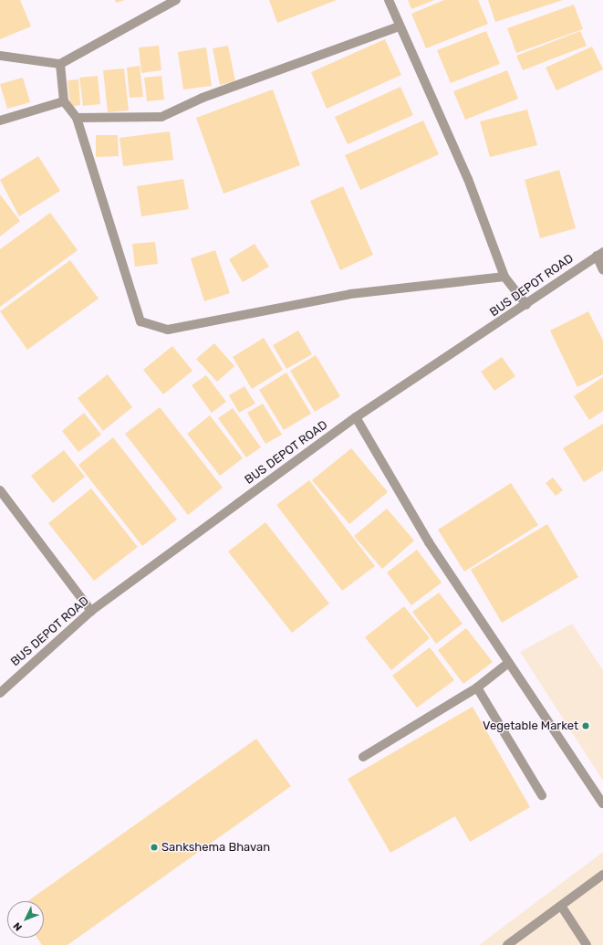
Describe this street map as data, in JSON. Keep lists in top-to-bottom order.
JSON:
{
  "streets": {
    "street": ["BUS DEPOT ROAD"]
  },
  "places": ["Vegetable Market", "Sankshema Bhavan"],
  "north": "bottom left"
}
